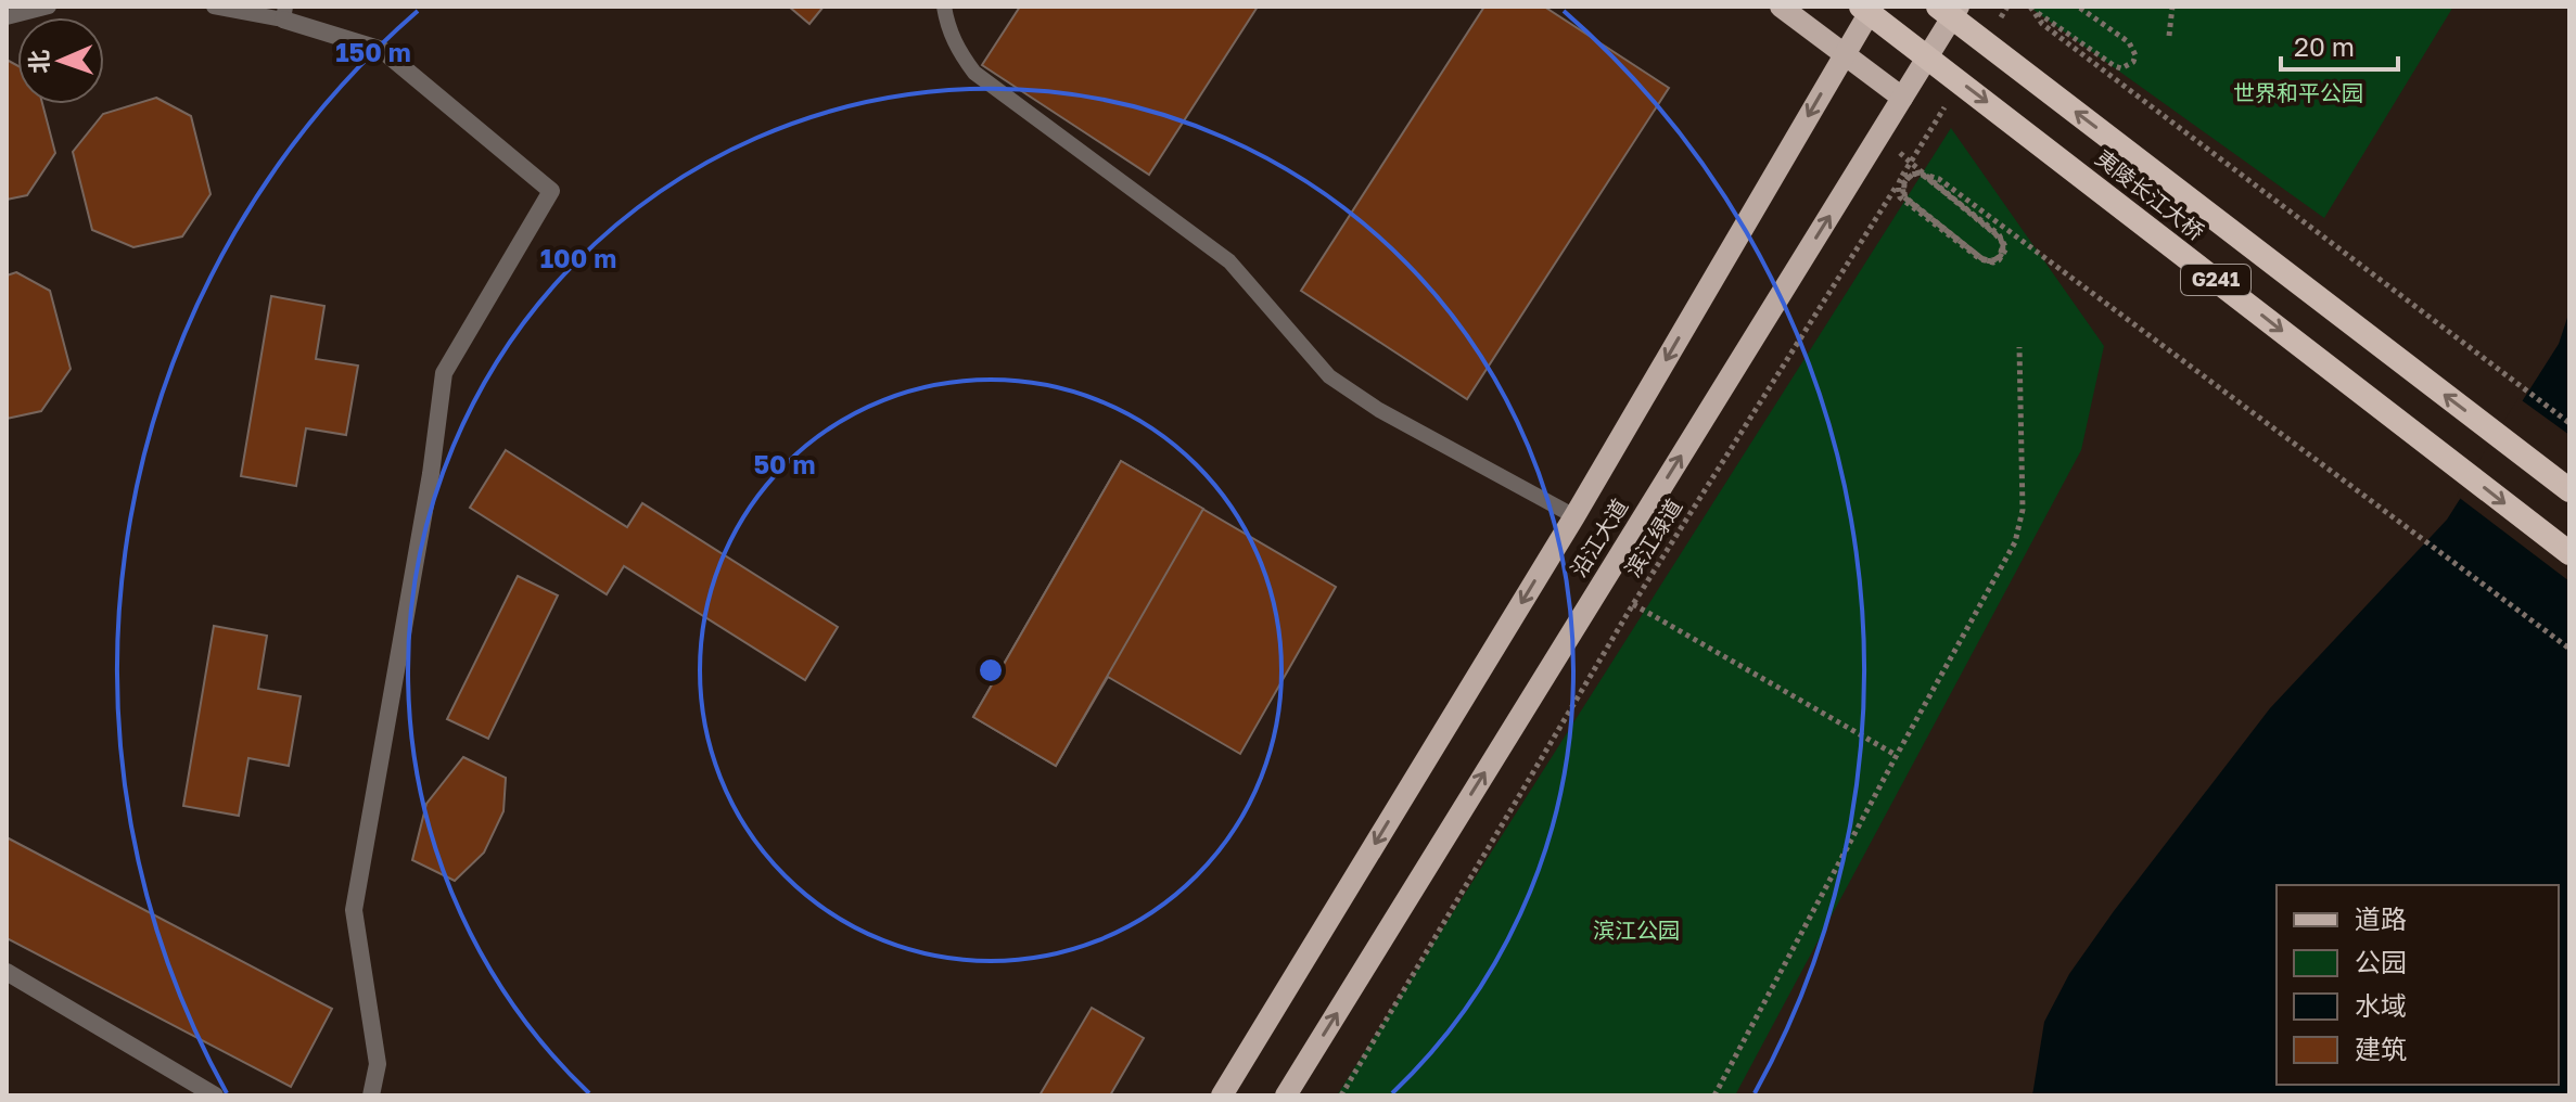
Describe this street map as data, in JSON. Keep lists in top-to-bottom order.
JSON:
{
  "streets": {
    "highway": ["夷陵长江大桥", "G241"],
    "main road": ["沿江大道"],
    "path": ["滨江绿道"]
  },
  "parks": ["世界和平公园", "滨江公园"],
  "legend": [
    "道路",
    "公园",
    "水域",
    "建筑"
  ],
  "scale_bar": "20 m",
  "north": "left",
  "rings": ["150 m", "100 m", "50 m"]
}
